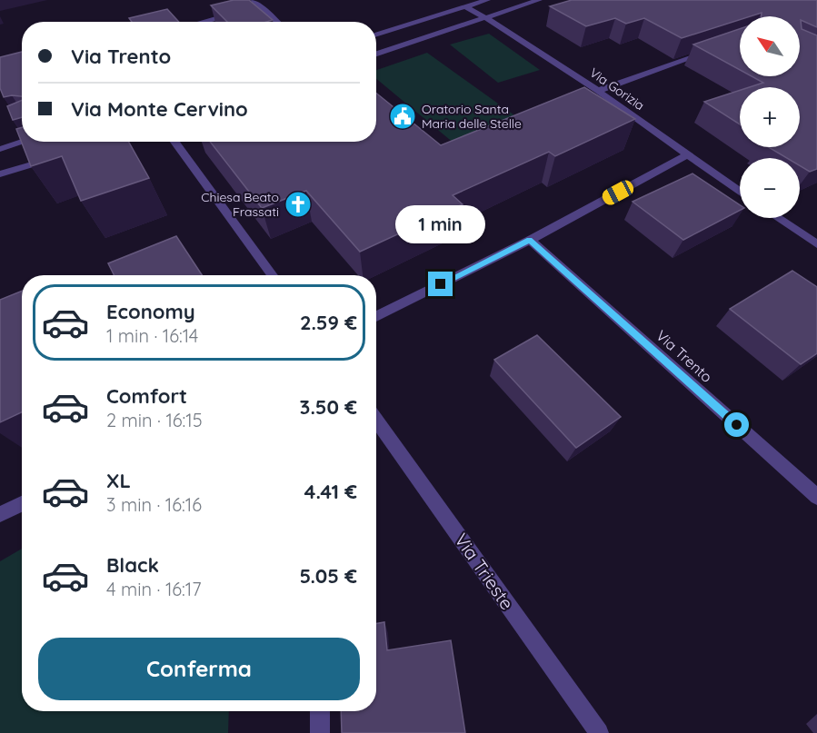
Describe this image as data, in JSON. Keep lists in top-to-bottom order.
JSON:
{
  "streets": {
    "street": ["Via Gorizia", "Via Trento", "Via Trieste"]
  },
  "places": {
    "public building": ["Oratorio Santa Maria delle Stelle"],
    "church": ["Chiesa Beato Frassati"]
  },
  "north": "top left",
  "page": {
    "map_buttons": ["+", "−"],
    "banner": ["Via Trento", "Via Monte Cervino"],
    "bubble": "1 min",
    "list": [
      {
        "name": "Economy",
        "note": "1 min · 16:14",
        "value": "2.59 €"
      },
      {
        "name": "Comfort",
        "note": "2 min · 16:15",
        "value": "3.50 €"
      },
      {
        "name": "XL",
        "note": "3 min · 16:16",
        "value": "4.41 €"
      },
      {
        "name": "Black",
        "note": "4 min · 16:17",
        "value": "5.05 €"
      }
    ],
    "buttons": "Conferma"
  }
}
